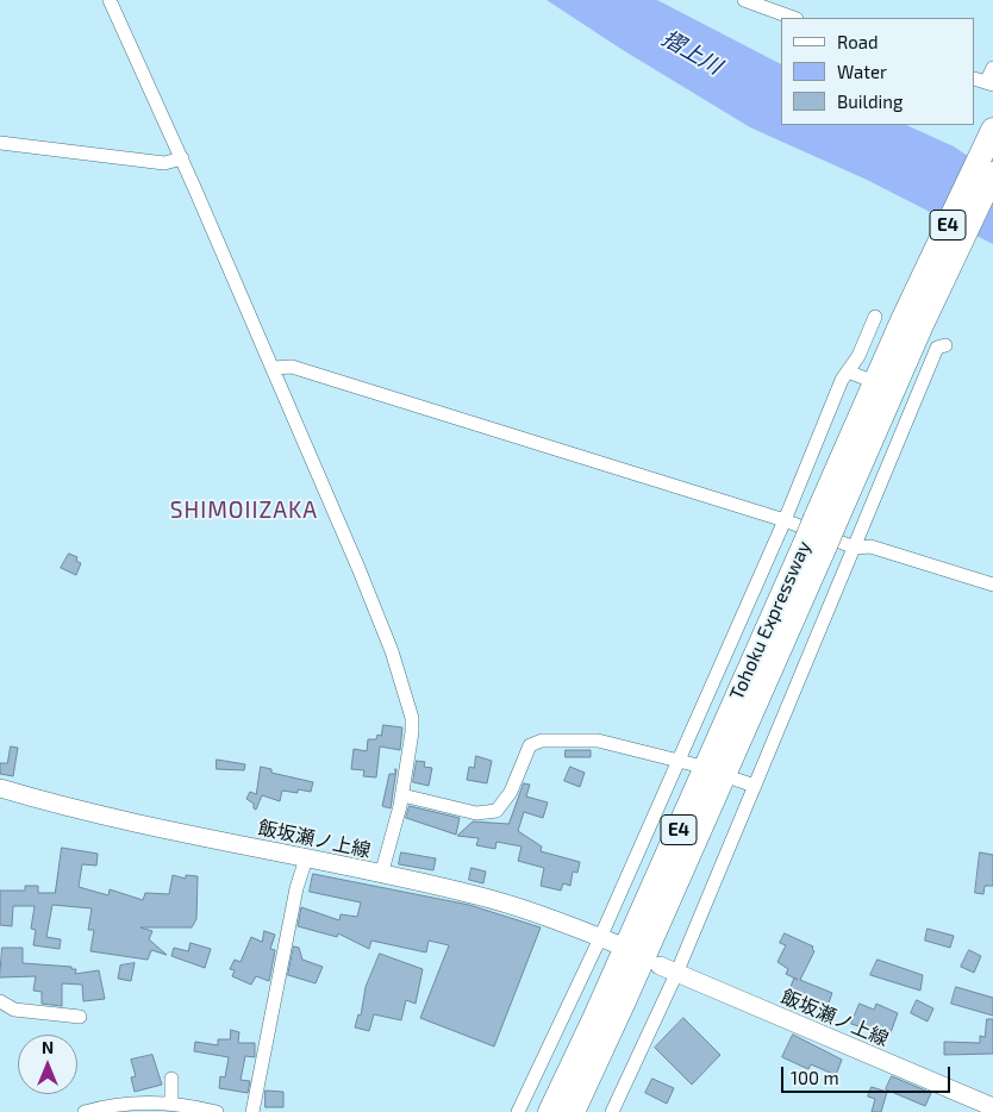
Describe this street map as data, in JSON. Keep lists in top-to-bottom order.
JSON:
{
  "streets": {
    "highway": ["E4", "Tohoku Expressway"],
    "main road": ["飯坂瀬ノ上線"]
  },
  "districts": ["SHIMOIIZAKA"],
  "water": ["摺上川"],
  "legend": ["Road", "Water", "Building"],
  "scale_bar": "100 m",
  "north": "top"
}
